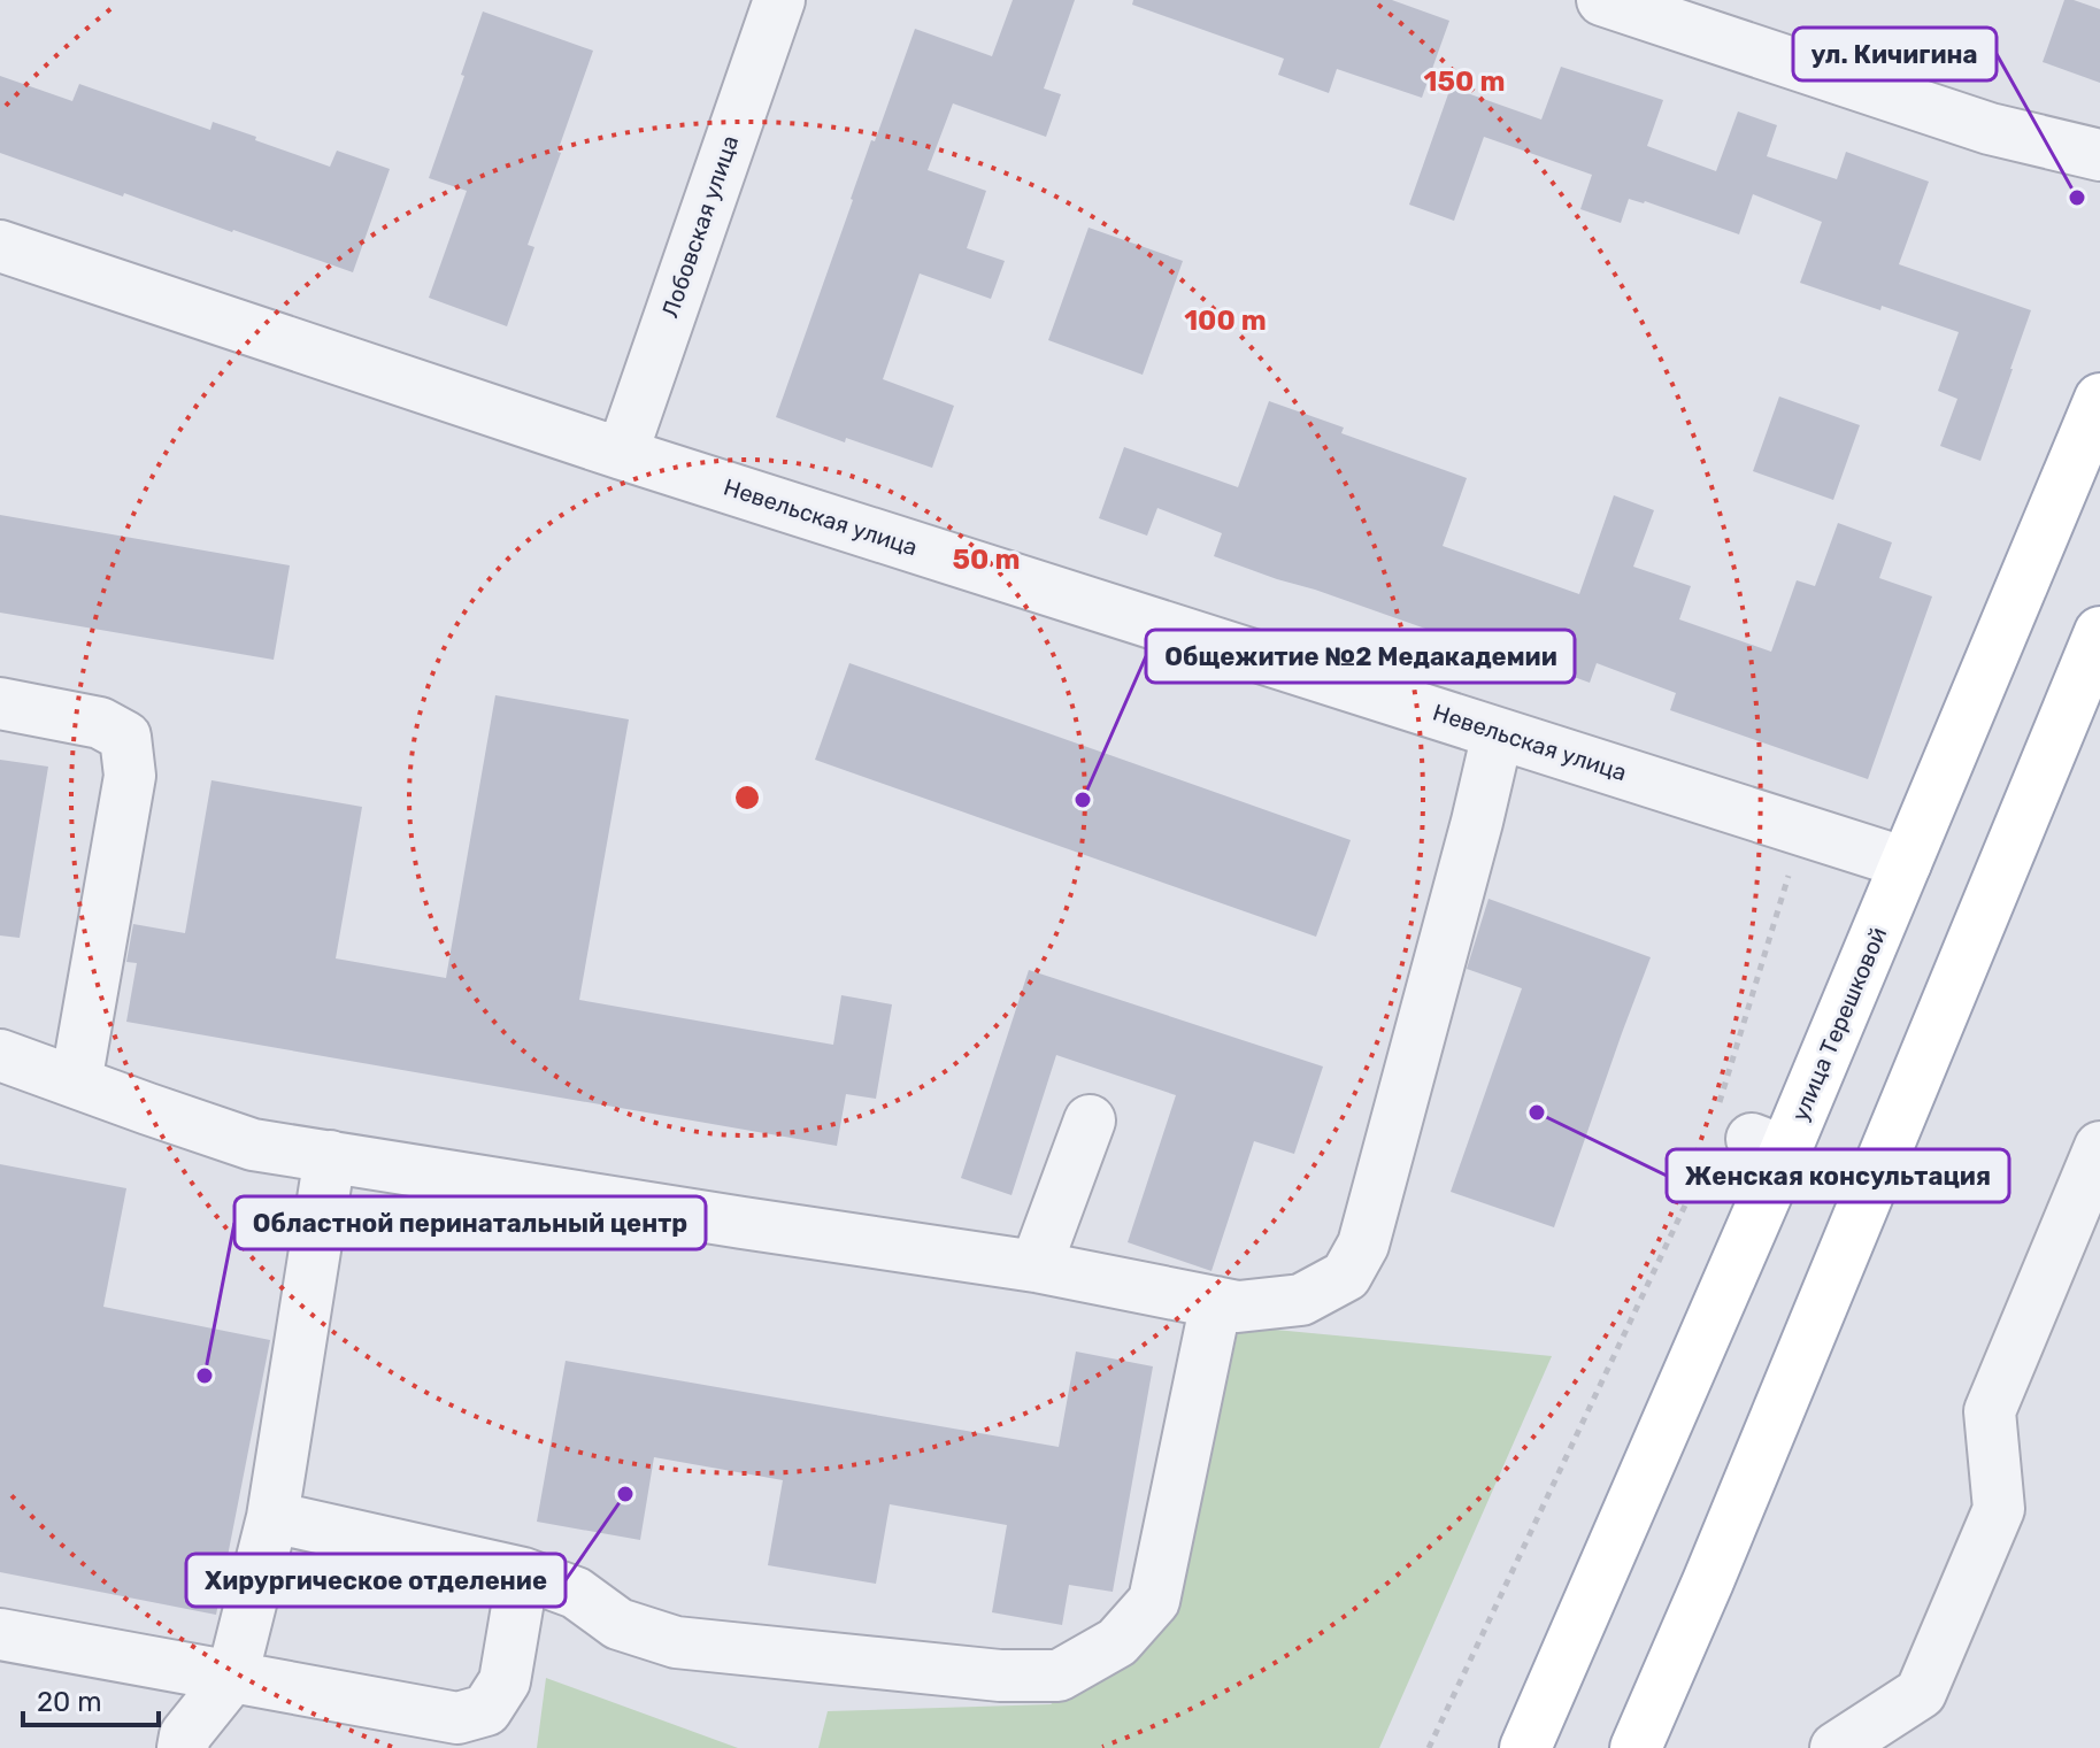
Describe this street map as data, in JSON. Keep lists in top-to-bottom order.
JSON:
{
  "streets": {
    "main road": ["улица Терешковой"],
    "street": ["Лобовская улица", "Невельская улица"]
  },
  "crossings": [
    ["Лобовская улица", "Невельская улица"],
    ["Невельская улица", "улица Терешковой"]
  ],
  "places": [
    "ул. Кичигина",
    "Общежитие №2 Медакадемии",
    "Женская консультация",
    "Областной перинатальный центр",
    "Хирургическое отделение"
  ],
  "scale_bar": "20 m",
  "rings": ["150 m", "100 m", "50 m"]
}
